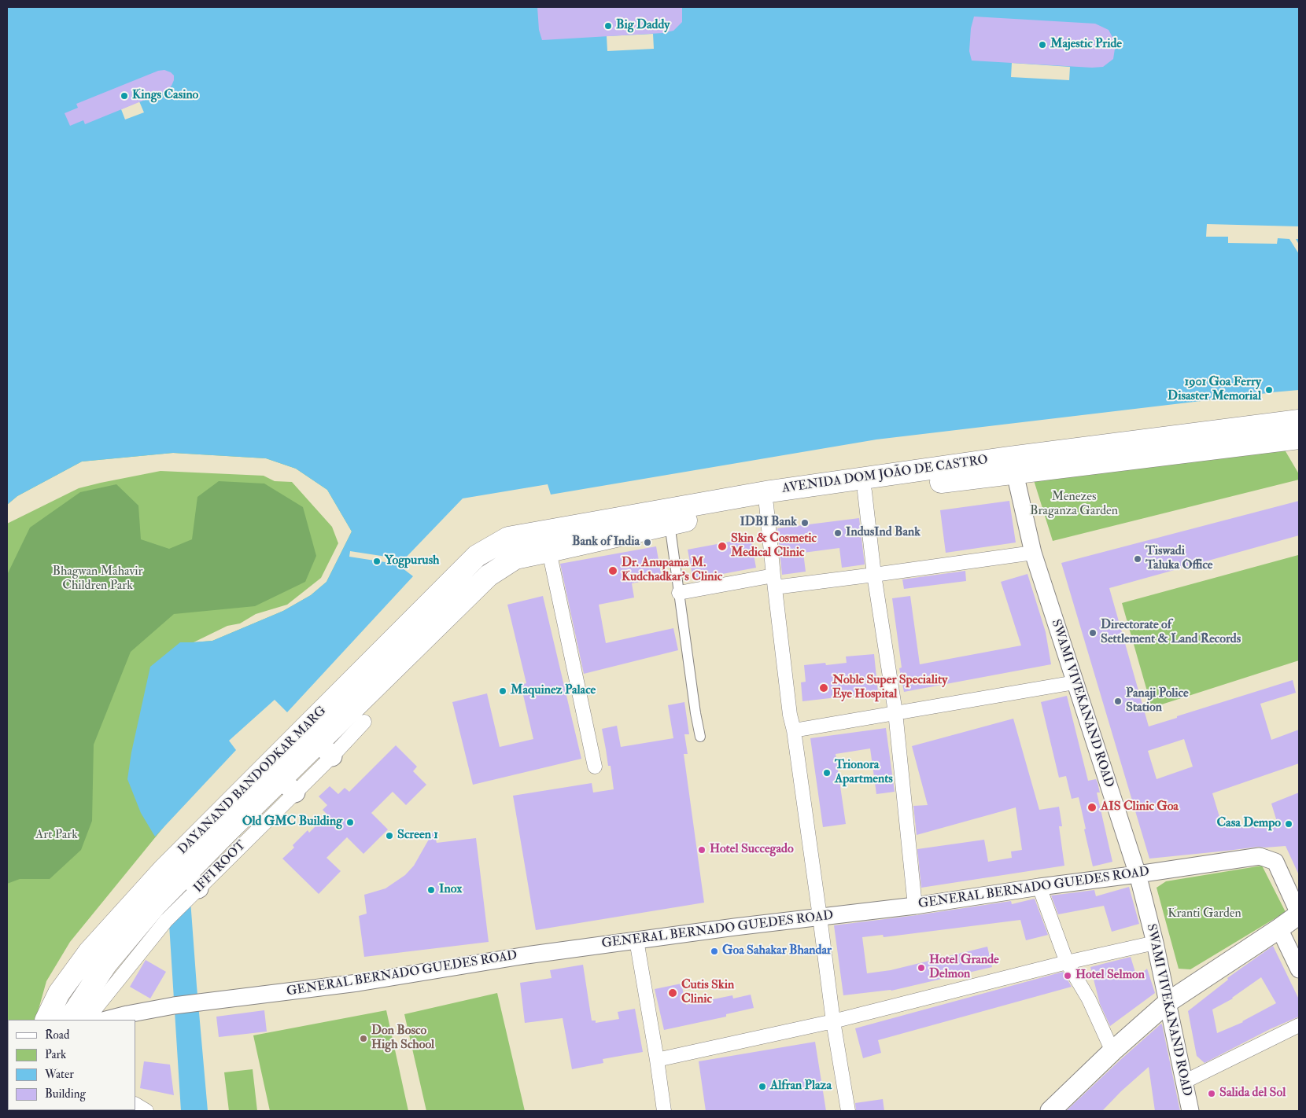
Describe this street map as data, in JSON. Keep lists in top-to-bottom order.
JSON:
{
  "streets": {
    "main road": ["AVENIDA DOM JOÃO DE CASTRO", "DAYANAND BANDODKAR MARG"],
    "street": ["SWAMI VIVEKANAND ROAD", "IFFI ROOT", "GENERAL BERNADO GUEDES ROAD"]
  },
  "crossings": [
    ["AVENIDA DOM JOÃO DE CASTRO", "SWAMI VIVEKANAND ROAD"],
    ["AVENIDA DOM JOÃO DE CASTRO", "DAYANAND BANDODKAR MARG"],
    ["AVENIDA DOM JOÃO DE CASTRO", "IFFI ROOT"],
    ["SWAMI VIVEKANAND ROAD", "GENERAL BERNADO GUEDES ROAD"],
    ["DAYANAND BANDODKAR MARG", "IFFI ROOT"]
  ],
  "parks": [
    "Menezes Braganza Garden",
    "Bhagwan Mahavir Children Park",
    "Art Park",
    "Kranti Garden"
  ],
  "places": [
    "Big Daddy",
    "Majestic Pride",
    "Kings Casino",
    "1901 Goa Ferry Disaster Memorial",
    "IDBI Bank",
    "IndusInd Bank",
    "Bank of India",
    "Skin & Cosmetic Medical Clinic",
    "Tiswadi Taluka Office",
    "Yogpurush",
    "Dr. Anupama M. Kudchadkar's Clinic",
    "Directorate of Settlement & Land Records",
    "Noble Super Speciality Eye Hospital",
    "Maquinez Palace",
    "Panaji Police Station",
    "Trionora Apartments",
    "AIS Clinic Goa",
    "Old GMC Building",
    "Casa Dempo",
    "Screen 1",
    "Hotel Succegado",
    "Inox",
    "Goa Sahakar Bhandar",
    "Hotel Grande Delmon",
    "Hotel Selmon",
    "Cutis Skin Clinic",
    "Don Bosco High School",
    "Alfran Plaza",
    "Salida del Sol"
  ],
  "legend": [
    "Road",
    "Park",
    "Water",
    "Building"
  ]
}
